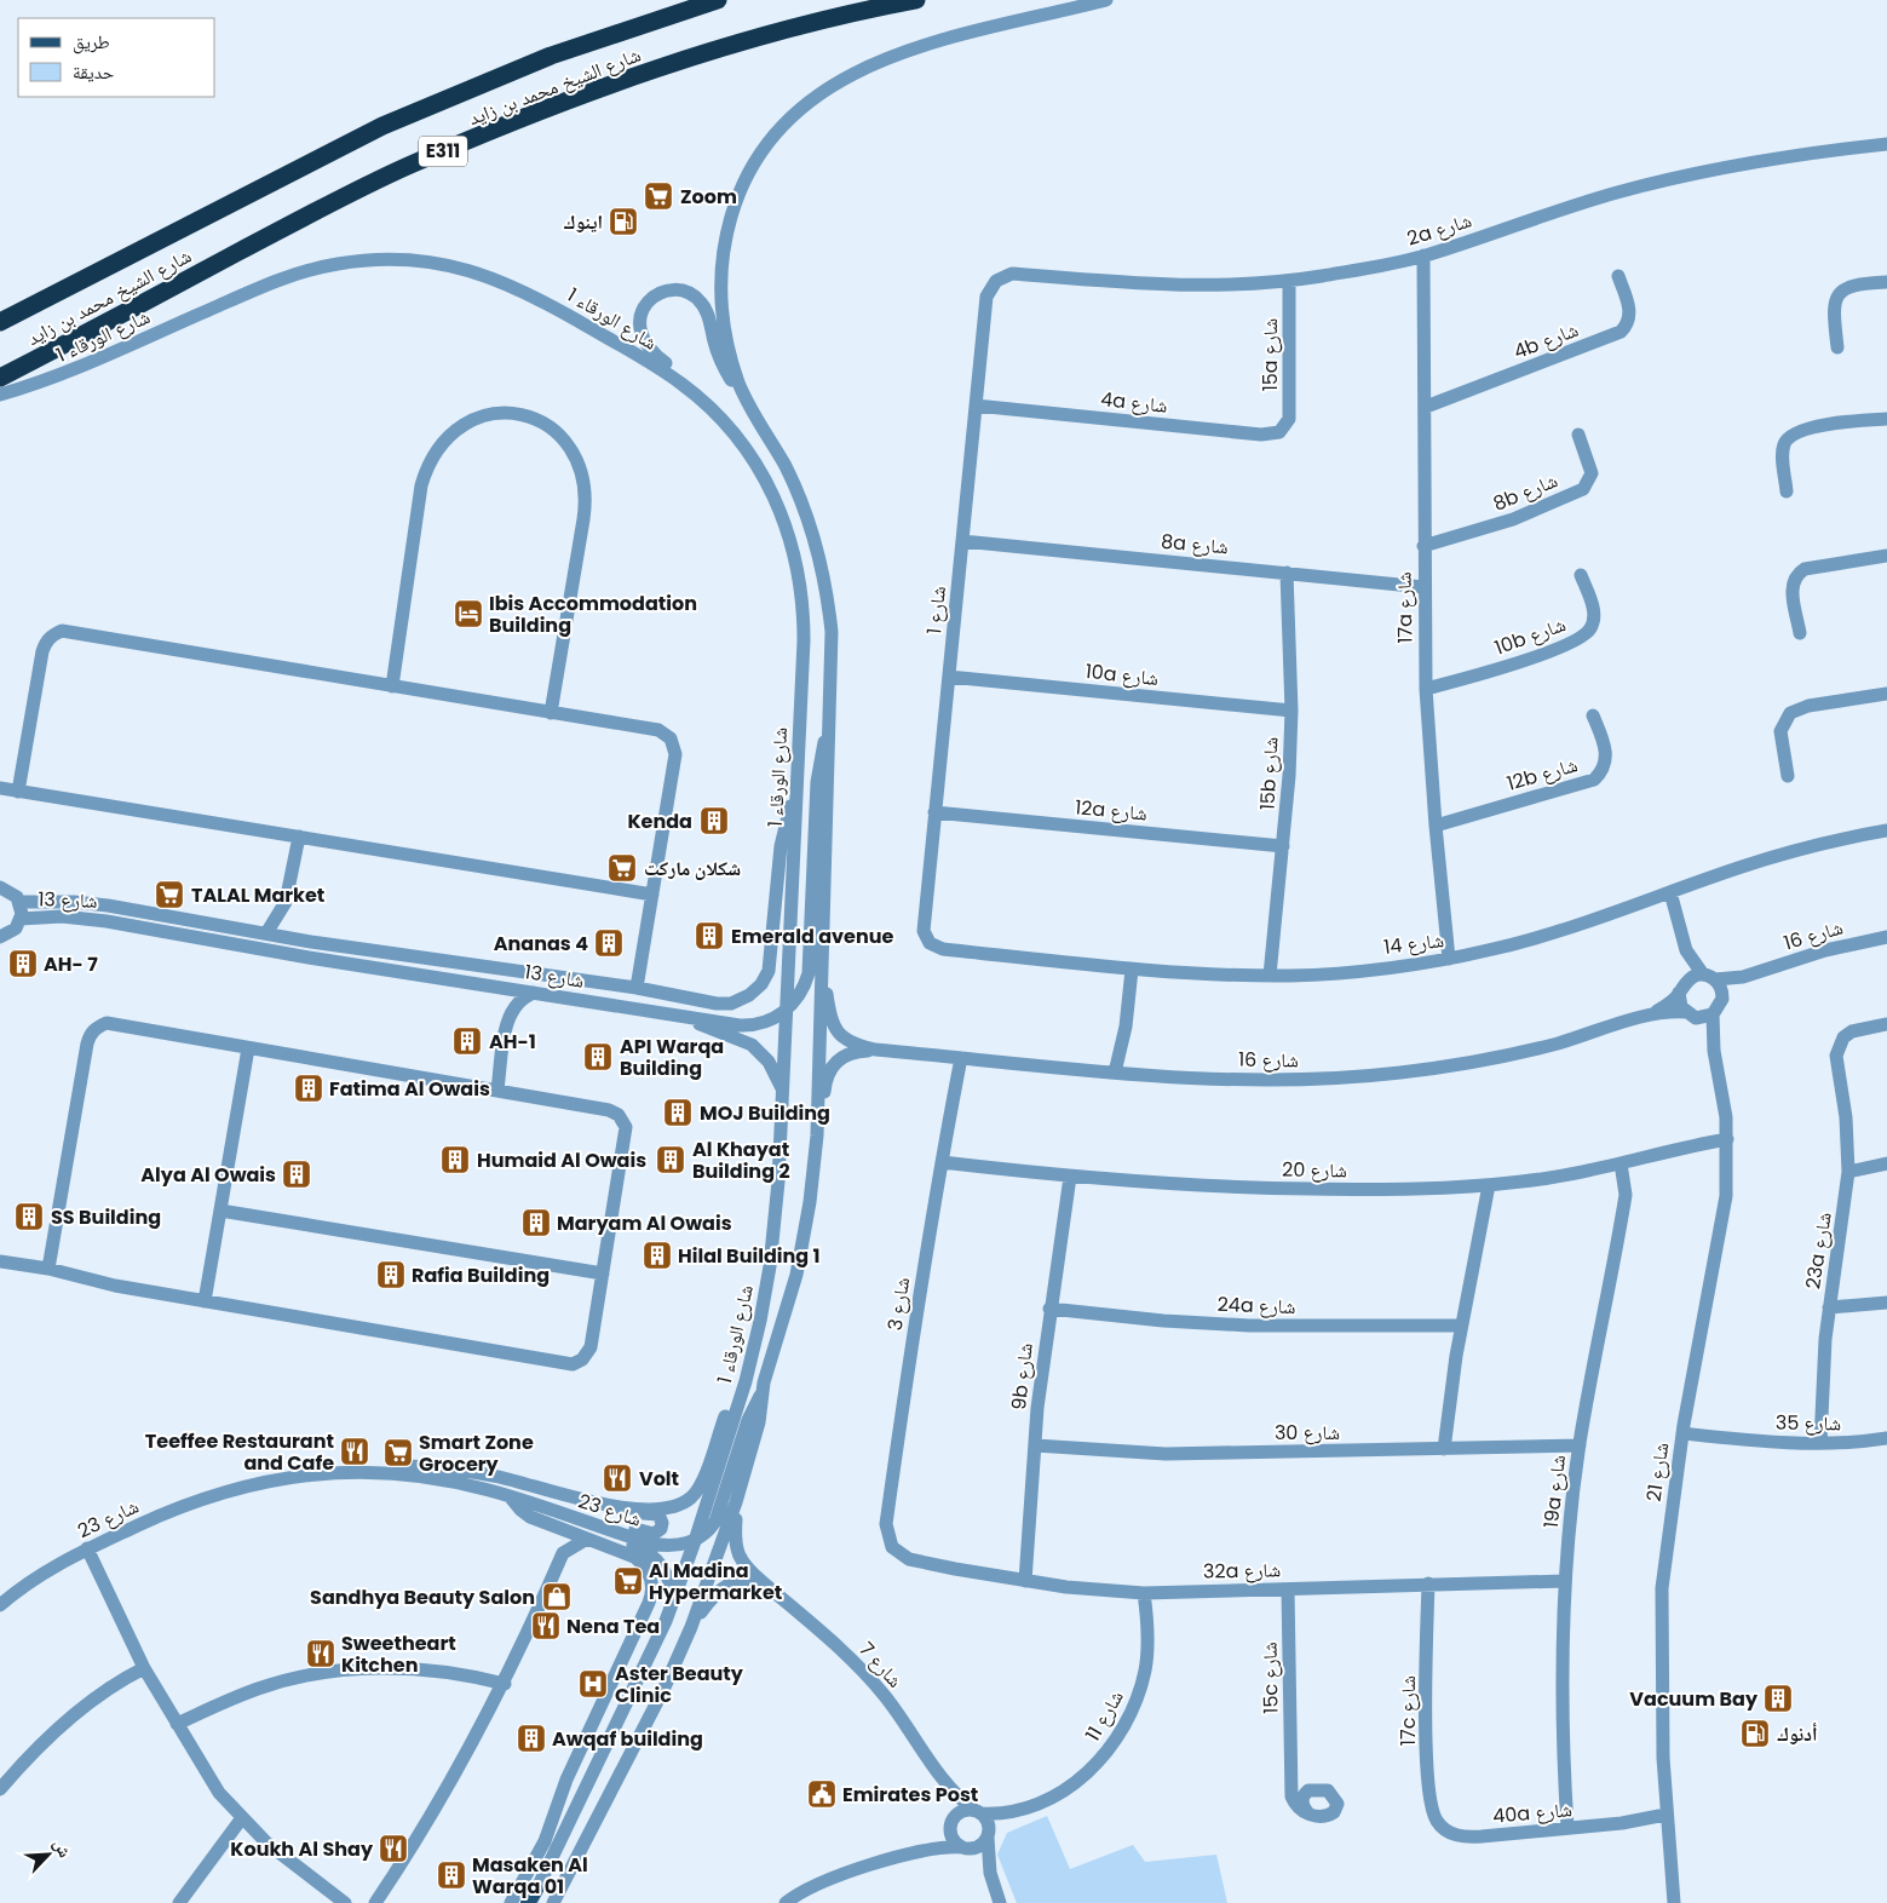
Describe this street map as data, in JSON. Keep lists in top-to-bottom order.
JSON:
{
  "streets": {
    "highway": ["شارع الشيخ محمد بن زايد", "E311"],
    "street": [
      "2a شارع",
      "شارع الورقاء 1",
      "4b شارع",
      "15a شارع",
      "4a شارع",
      "8b شارع",
      "8a شارع",
      "17a شارع",
      "شارع 1",
      "10b شارع",
      "10a شارع",
      "15b شارع",
      "12b شارع",
      "12a شارع",
      "شارع 13",
      "شارع 16",
      "شارع 14",
      "شارع 20",
      "23a شارع",
      "شارع 3",
      "24a شارع",
      "9b شارع",
      "شارع 35",
      "شارع 30",
      "شارع 21",
      "19a شارع",
      "شارع 23",
      "32a شارع",
      "شارع 7",
      "15c شارع",
      "17c شارع",
      "شارع 11",
      "40a شارع"
    ]
  },
  "crossings": [
    ["2a شارع", "15a شارع"],
    ["2a شارع", "17a شارع"],
    ["2a شارع", "شارع 1"],
    ["شارع الورقاء 1", "شارع 13"],
    ["شارع الورقاء 1", "شارع 16"],
    ["شارع الورقاء 1", "شارع 23"],
    ["شارع الورقاء 1", "شارع 7"],
    ["4b شارع", "17a شارع"],
    ["15a شارع", "4a شارع"],
    ["4a شارع", "شارع 1"],
    ["8b شارع", "17a شارع"],
    ["8a شارع", "17a شارع"],
    ["8a شارع", "شارع 1"],
    ["8a شارع", "15b شارع"],
    ["17a شارع", "10b شارع"],
    ["17a شارع", "12b شارع"],
    ["17a شارع", "شارع 14"],
    ["شارع 1", "10a شارع"],
    ["شارع 1", "12a شارع"],
    ["شارع 1", "شارع 14"],
    ["10a شارع", "15b شارع"],
    ["15b شارع", "12a شارع"],
    ["15b شارع", "شارع 14"],
    ["شارع 16", "شارع 3"],
    ["شارع 16", "شارع 21"],
    ["شارع 20", "شارع 3"],
    ["شارع 20", "9b شارع"],
    ["شارع 20", "شارع 21"],
    ["شارع 20", "19a شارع"],
    ["23a شارع", "شارع 35"],
    ["شارع 3", "32a شارع"],
    ["24a شارع", "9b شارع"],
    ["9b شارع", "شارع 30"],
    ["9b شارع", "32a شارع"],
    ["شارع 35", "شارع 21"],
    ["شارع 30", "19a شارع"],
    ["شارع 21", "40a شارع"],
    ["19a شارع", "32a شارع"],
    ["19a شارع", "40a شارع"],
    ["32a شارع", "15c شارع"],
    ["32a شارع", "17c شارع"],
    ["32a شارع", "شارع 11"],
    ["شارع 7", "شارع 11"],
    ["17c شارع", "40a شارع"]
  ],
  "places": {
    "supermarket": [
      "Zoom",
      "شكلان ماركت",
      "TALAL Market",
      "Smart Zone Grocery",
      "Al Madina Hypermarket"
    ],
    "fuel station": ["اينوك", "أدنوك"],
    "hotel": ["Ibis Accommodation Building"],
    "building": [
      "Kenda",
      "Emerald avenue",
      "Ananas 4",
      "AH- 7",
      "AH-1",
      "API Warqa Building",
      "Fatima Al Owais",
      "MOJ Building",
      "Humaid Al Owais",
      "Al Khayat Building 2",
      "Alya Al Owais",
      "SS Building",
      "Maryam Al Owais",
      "Hilal Building 1",
      "Rafia Building",
      "Vacuum Bay",
      "Awqaf building",
      "Masaken Al Warqa 01"
    ],
    "restaurant": [
      "Teeffee Restaurant and Cafe",
      "Volt",
      "Nena Tea",
      "Sweetheart Kitchen",
      "Koukh Al Shay"
    ],
    "shop": ["Sandhya Beauty Salon"],
    "hospital": ["Aster Beauty Clinic"],
    "public building": ["Emirates Post"]
  },
  "legend": ["طريق", "حديقة"],
  "north": "top right"
}
